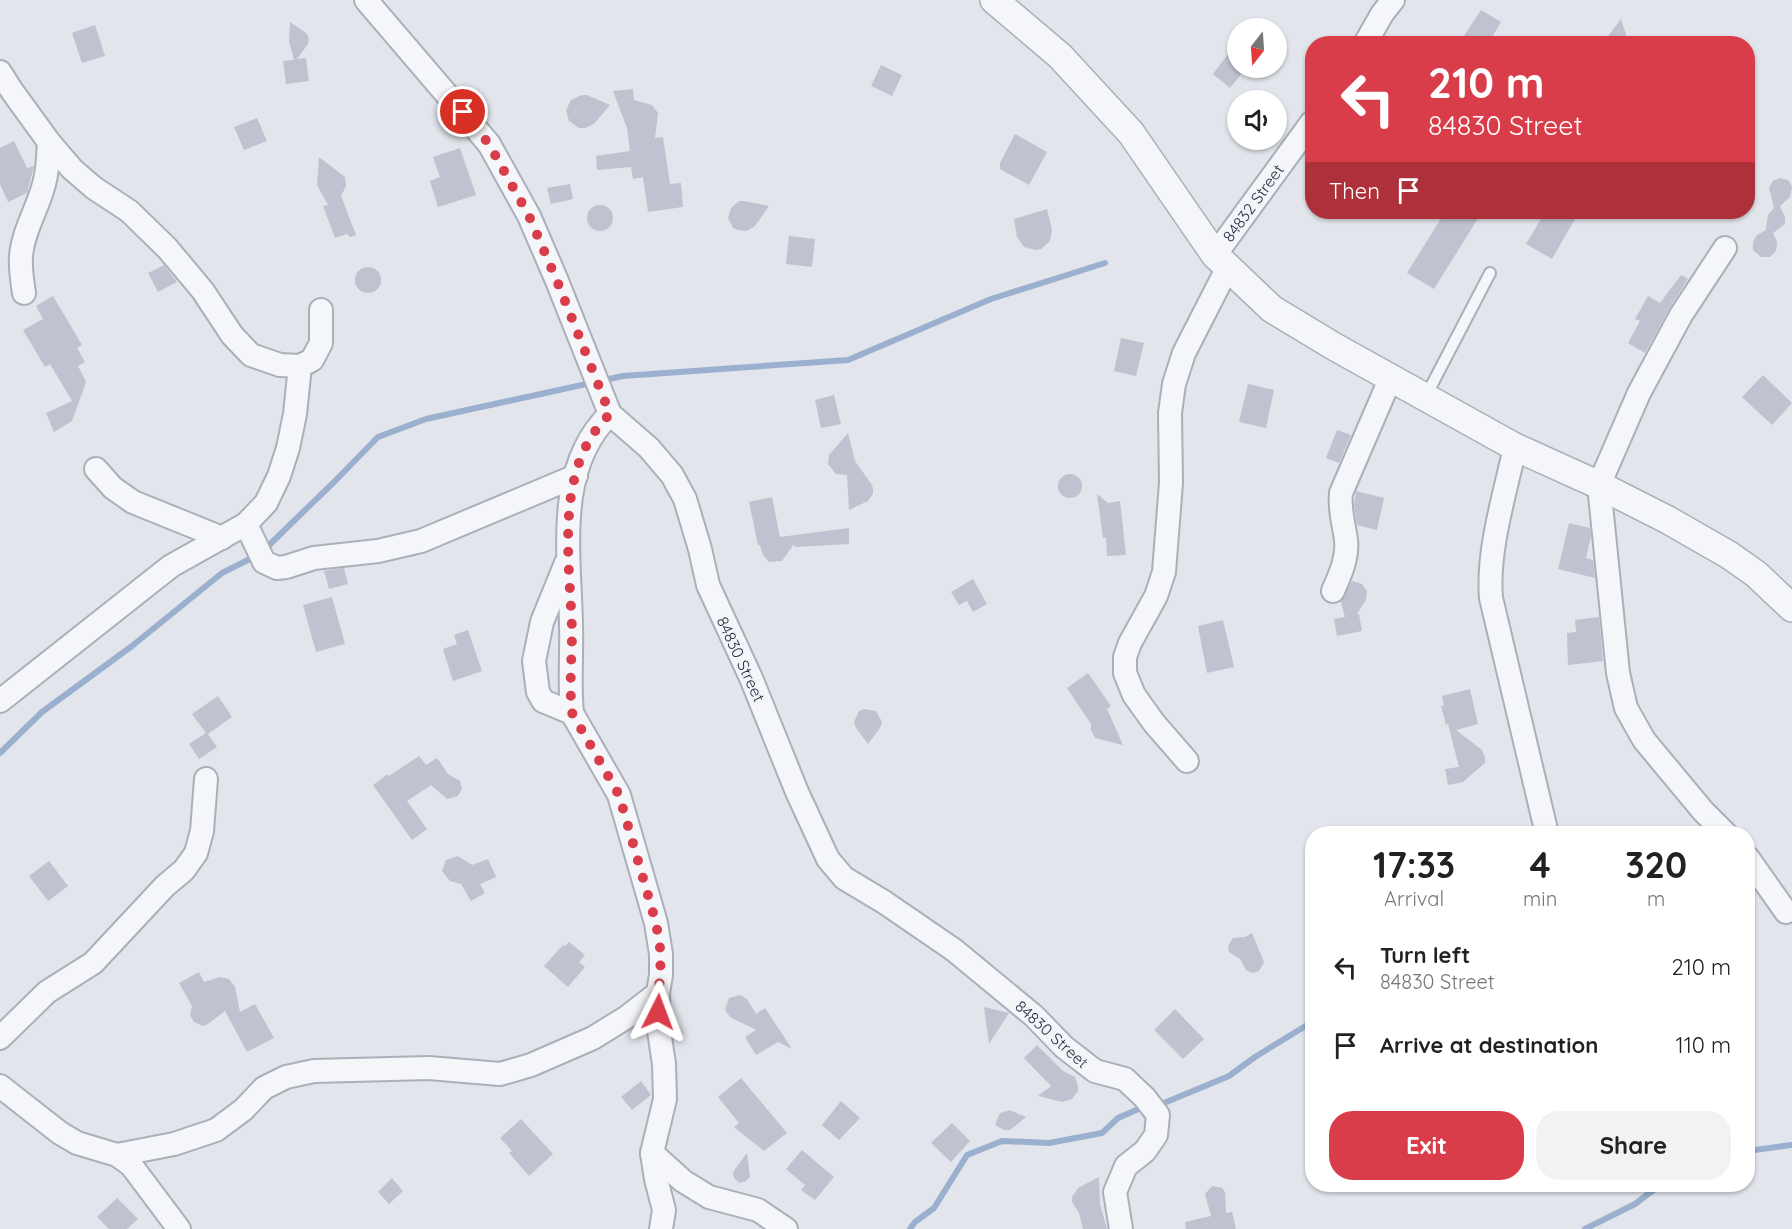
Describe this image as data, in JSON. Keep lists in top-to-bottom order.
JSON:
{
  "streets": {
    "street": ["84832 Street", "84830 Street"]
  },
  "north": "bottom",
  "page": {
    "turn": ["210 m", "84830 Street"],
    "then": "Then",
    "eta": [
      "17:33",
      "Arrival",
      "4",
      "min",
      "320",
      "m"
    ],
    "list": [
      {
        "name": "Turn left",
        "note": "84830 Street",
        "value": "210 m"
      },
      {
        "name": "Arrive at destination",
        "value": "110 m"
      }
    ],
    "buttons": ["Exit", "Share"]
  }
}
